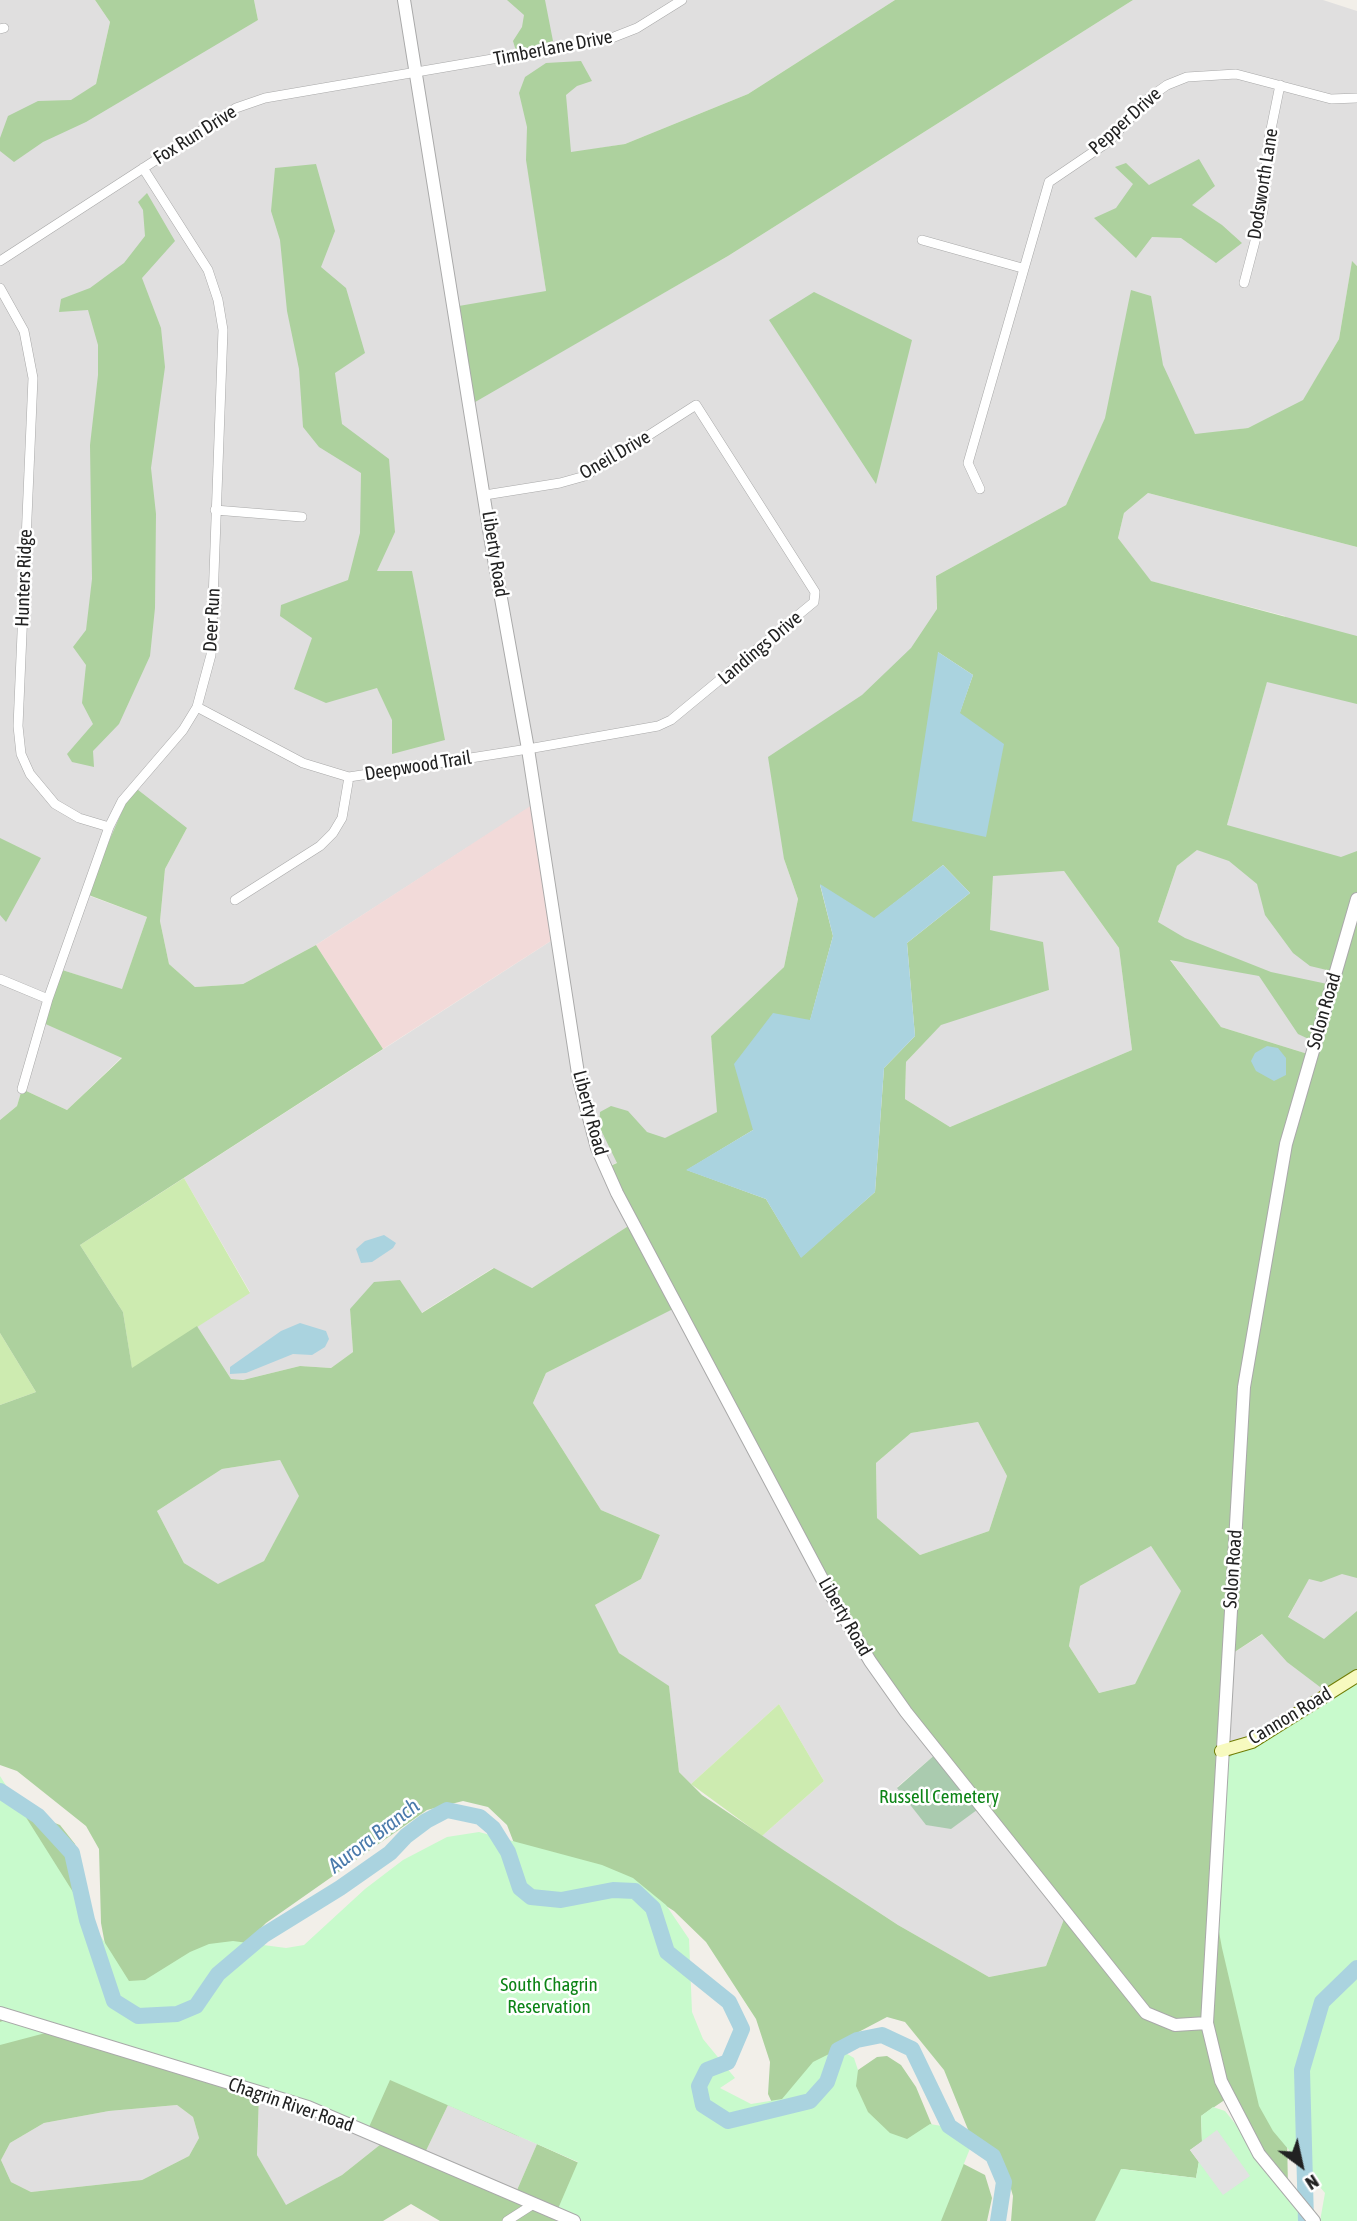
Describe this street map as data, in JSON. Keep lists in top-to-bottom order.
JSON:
{
  "streets": {
    "main road": ["Cannon Road"],
    "street": [
      "Timberlane Drive",
      "Pepper Drive",
      "Fox Run Drive",
      "Dodsworth Lane",
      "Oneil Drive",
      "Liberty Road",
      "Hunters Ridge",
      "Deer Run",
      "Landings Drive",
      "Deepwood Trail",
      "Solon Road",
      "Chagrin River Road"
    ]
  },
  "crossings": [
    ["Timberlane Drive", "Fox Run Drive"],
    ["Timberlane Drive", "Liberty Road"],
    ["Pepper Drive", "Dodsworth Lane"],
    ["Fox Run Drive", "Liberty Road"],
    ["Fox Run Drive", "Deer Run"],
    ["Oneil Drive", "Liberty Road"],
    ["Oneil Drive", "Landings Drive"],
    ["Liberty Road", "Landings Drive"],
    ["Liberty Road", "Deepwood Trail"],
    ["Liberty Road", "Solon Road"],
    ["Hunters Ridge", "Deer Run"],
    ["Deer Run", "Deepwood Trail"],
    ["Landings Drive", "Deepwood Trail"],
    ["Solon Road", "Cannon Road"]
  ],
  "water": ["Aurora Branch"],
  "parks": ["Russell Cemetery", "South Chagrin Reservation"],
  "north": "bottom right"
}
